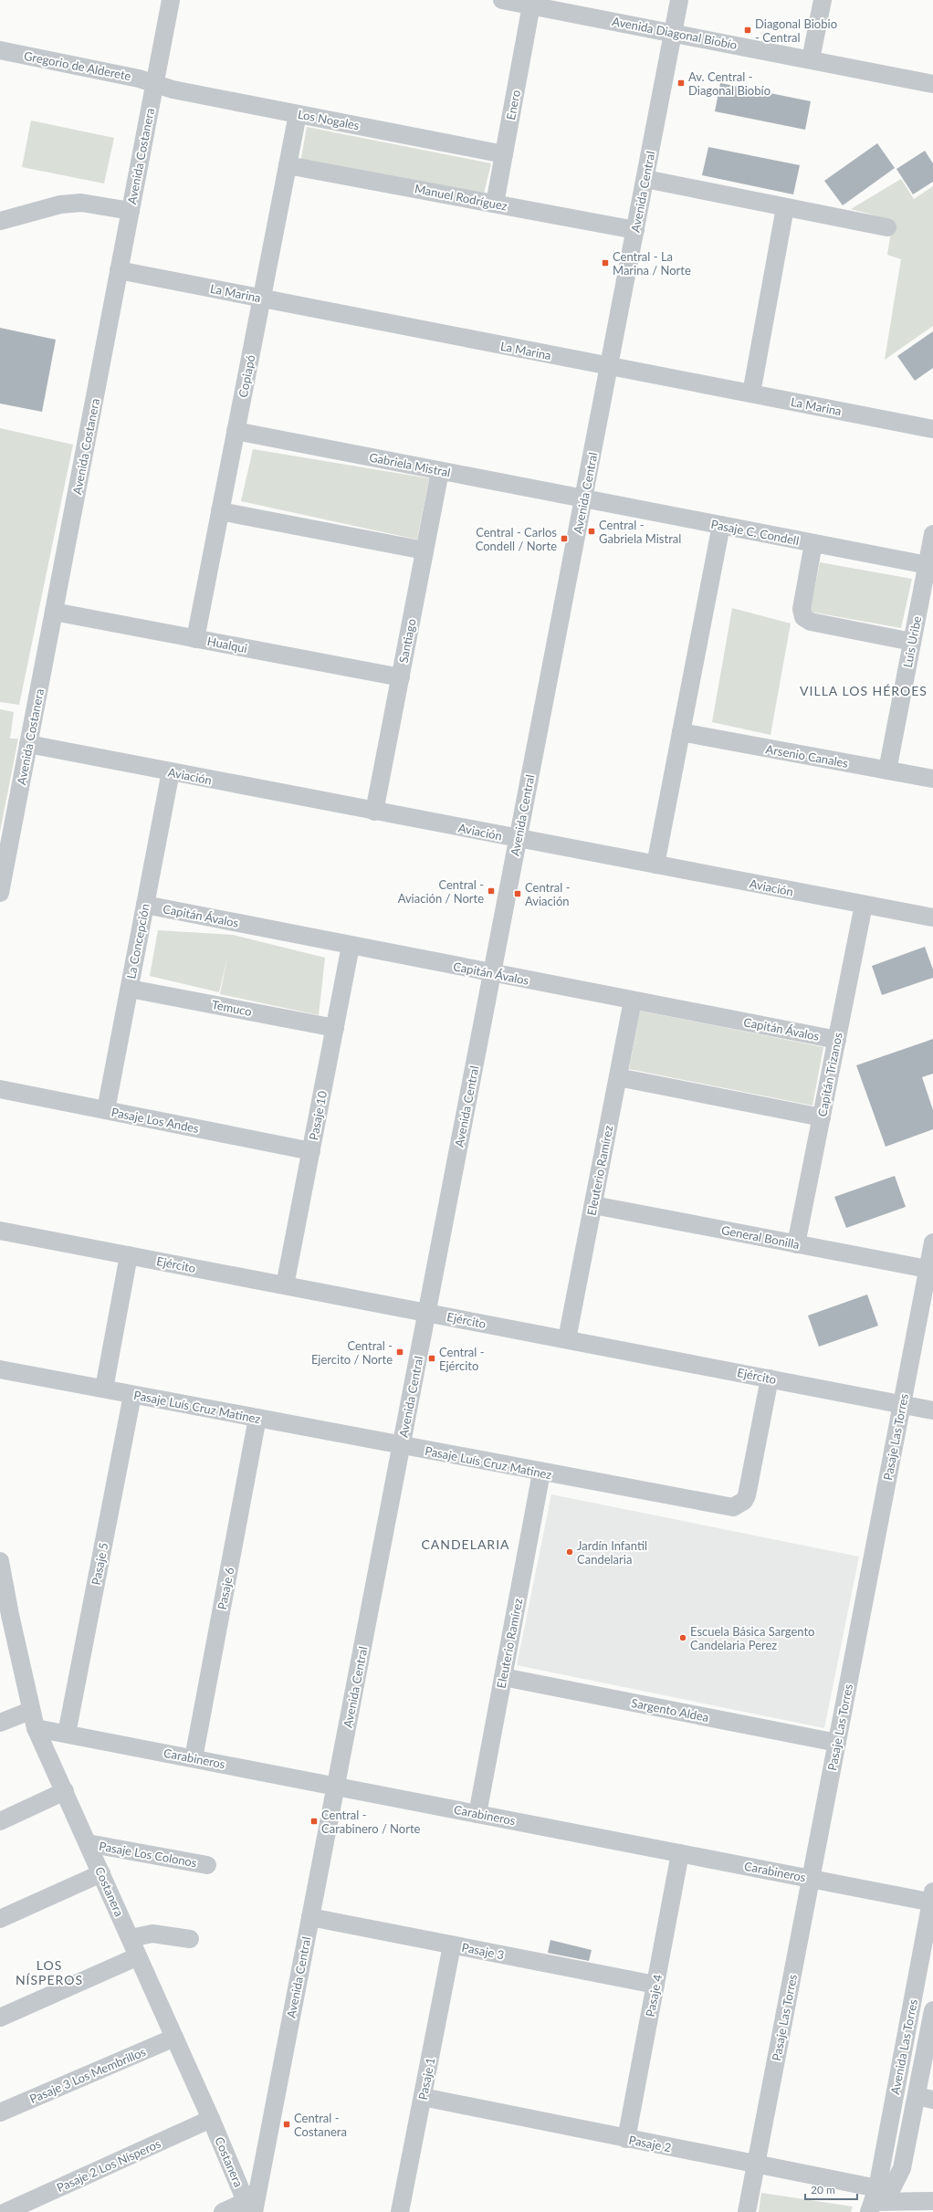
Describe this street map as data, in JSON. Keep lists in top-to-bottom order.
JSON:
{
  "streets": {
    "street": [
      "Avenida Diagonal Biobío",
      "Gregorio de Alderete",
      "Enero",
      "Los Nogales",
      "Avenida Costanera",
      "Avenida Central",
      "Manuel Rodríguez",
      "La Marina",
      "Copiapó",
      "Gabriela Mistral",
      "Pasaje C. Condell",
      "Santiago",
      "Luis Uribe",
      "Hualqui",
      "Arsenio Canales",
      "Aviación",
      "Capitán Ávalos",
      "La Concepción",
      "Temuco",
      "Capitán Trizanos",
      "Pasaje 10",
      "Pasaje Los Andes",
      "Eleuterio Ramírez",
      "General Bonilla",
      "Ejército",
      "Pasaje Luís Cruz Matinez",
      "Pasaje Las Torres",
      "Pasaje 5",
      "Pasaje 6",
      "Sargento Aldea",
      "Carabineros",
      "Pasaje Los Colonos",
      "Costanera",
      "Pasaje 3",
      "Pasaje 4",
      "Avenida Las Torres",
      "Pasaje 3 Los Membrillos",
      "Pasaje 1",
      "Pasaje 2",
      "Pasaje 2 Los Nísperos"
    ]
  },
  "crossings": [
    ["Avenida Diagonal Biobío", "Enero"],
    ["Avenida Diagonal Biobío", "Avenida Central"],
    ["Gregorio de Alderete", "Los Nogales"],
    ["Gregorio de Alderete", "Avenida Costanera"],
    ["Enero", "Los Nogales"],
    ["Enero", "Manuel Rodríguez"],
    ["Los Nogales", "Avenida Costanera"],
    ["Los Nogales", "Copiapó"],
    ["Avenida Costanera", "La Marina"],
    ["Avenida Costanera", "Hualqui"],
    ["Avenida Costanera", "Aviación"],
    ["Avenida Central", "Manuel Rodríguez"],
    ["Avenida Central", "La Marina"],
    ["Avenida Central", "Gabriela Mistral"],
    ["Avenida Central", "Pasaje C. Condell"],
    ["Avenida Central", "Aviación"],
    ["Avenida Central", "Capitán Ávalos"],
    ["Avenida Central", "Ejército"],
    ["Avenida Central", "Pasaje Luís Cruz Matinez"],
    ["Avenida Central", "Carabineros"],
    ["Avenida Central", "Costanera"],
    ["Avenida Central", "Pasaje 3"],
    ["Manuel Rodríguez", "Copiapó"],
    ["La Marina", "Copiapó"],
    ["Copiapó", "Gabriela Mistral"],
    ["Copiapó", "Hualqui"],
    ["Gabriela Mistral", "Pasaje C. Condell"],
    ["Gabriela Mistral", "Santiago"],
    ["Pasaje C. Condell", "Luis Uribe"],
    ["Santiago", "Hualqui"],
    ["Santiago", "Aviación"],
    ["Luis Uribe", "Arsenio Canales"],
    ["Aviación", "La Concepción"],
    ["Aviación", "Capitán Trizanos"],
    ["Capitán Ávalos", "La Concepción"],
    ["Capitán Ávalos", "Capitán Trizanos"],
    ["Capitán Ávalos", "Pasaje 10"],
    ["Capitán Ávalos", "Eleuterio Ramírez"],
    ["La Concepción", "Temuco"],
    ["La Concepción", "Pasaje Los Andes"],
    ["Temuco", "Pasaje 10"],
    ["Capitán Trizanos", "General Bonilla"],
    ["Pasaje 10", "Pasaje Los Andes"],
    ["Pasaje 10", "Ejército"],
    ["Eleuterio Ramírez", "General Bonilla"],
    ["Eleuterio Ramírez", "Ejército"],
    ["Eleuterio Ramírez", "Pasaje Luís Cruz Matinez"],
    ["Eleuterio Ramírez", "Sargento Aldea"],
    ["Eleuterio Ramírez", "Carabineros"],
    ["General Bonilla", "Pasaje Las Torres"],
    ["Ejército", "Pasaje Luís Cruz Matinez"],
    ["Ejército", "Pasaje Las Torres"],
    ["Pasaje Luís Cruz Matinez", "Pasaje 5"],
    ["Pasaje Luís Cruz Matinez", "Pasaje 6"],
    ["Pasaje Las Torres", "Sargento Aldea"],
    ["Pasaje Las Torres", "Carabineros"],
    ["Pasaje Las Torres", "Pasaje 2"],
    ["Pasaje 5", "Carabineros"],
    ["Pasaje 6", "Carabineros"],
    ["Carabineros", "Costanera"],
    ["Carabineros", "Pasaje 4"],
    ["Carabineros", "Avenida Las Torres"],
    ["Pasaje Los Colonos", "Costanera"],
    ["Costanera", "Pasaje 3 Los Membrillos"],
    ["Costanera", "Pasaje 2 Los Nísperos"],
    ["Pasaje 3", "Pasaje 4"],
    ["Pasaje 3", "Pasaje 1"],
    ["Pasaje 4", "Pasaje 2"],
    ["Avenida Las Torres", "Pasaje 2"],
    ["Pasaje 1", "Pasaje 2"]
  ],
  "districts": ["VILLA LOS HÉROES", "CANDELARIA", "LOS NÍSPEROS"],
  "places": {
    "transit": [
      "Diagonal Biobio - Central",
      "Av. Central - Diagonal Biobío",
      "Central - La Marina / Norte",
      "Central - Gabriela Mistral",
      "Central - Carlos Condell / Norte",
      "Central - Aviación / Norte",
      "Central - Aviación",
      "Central - Ejercito / Norte",
      "Central - Ejército",
      "Central - Carabinero / Norte",
      "Central - Costanera"
    ],
    "other": ["Jardín Infantil Candelaria", "Escuela Básica Sargento Candelaria Perez"]
  },
  "scale_bar": "20 m"
}
